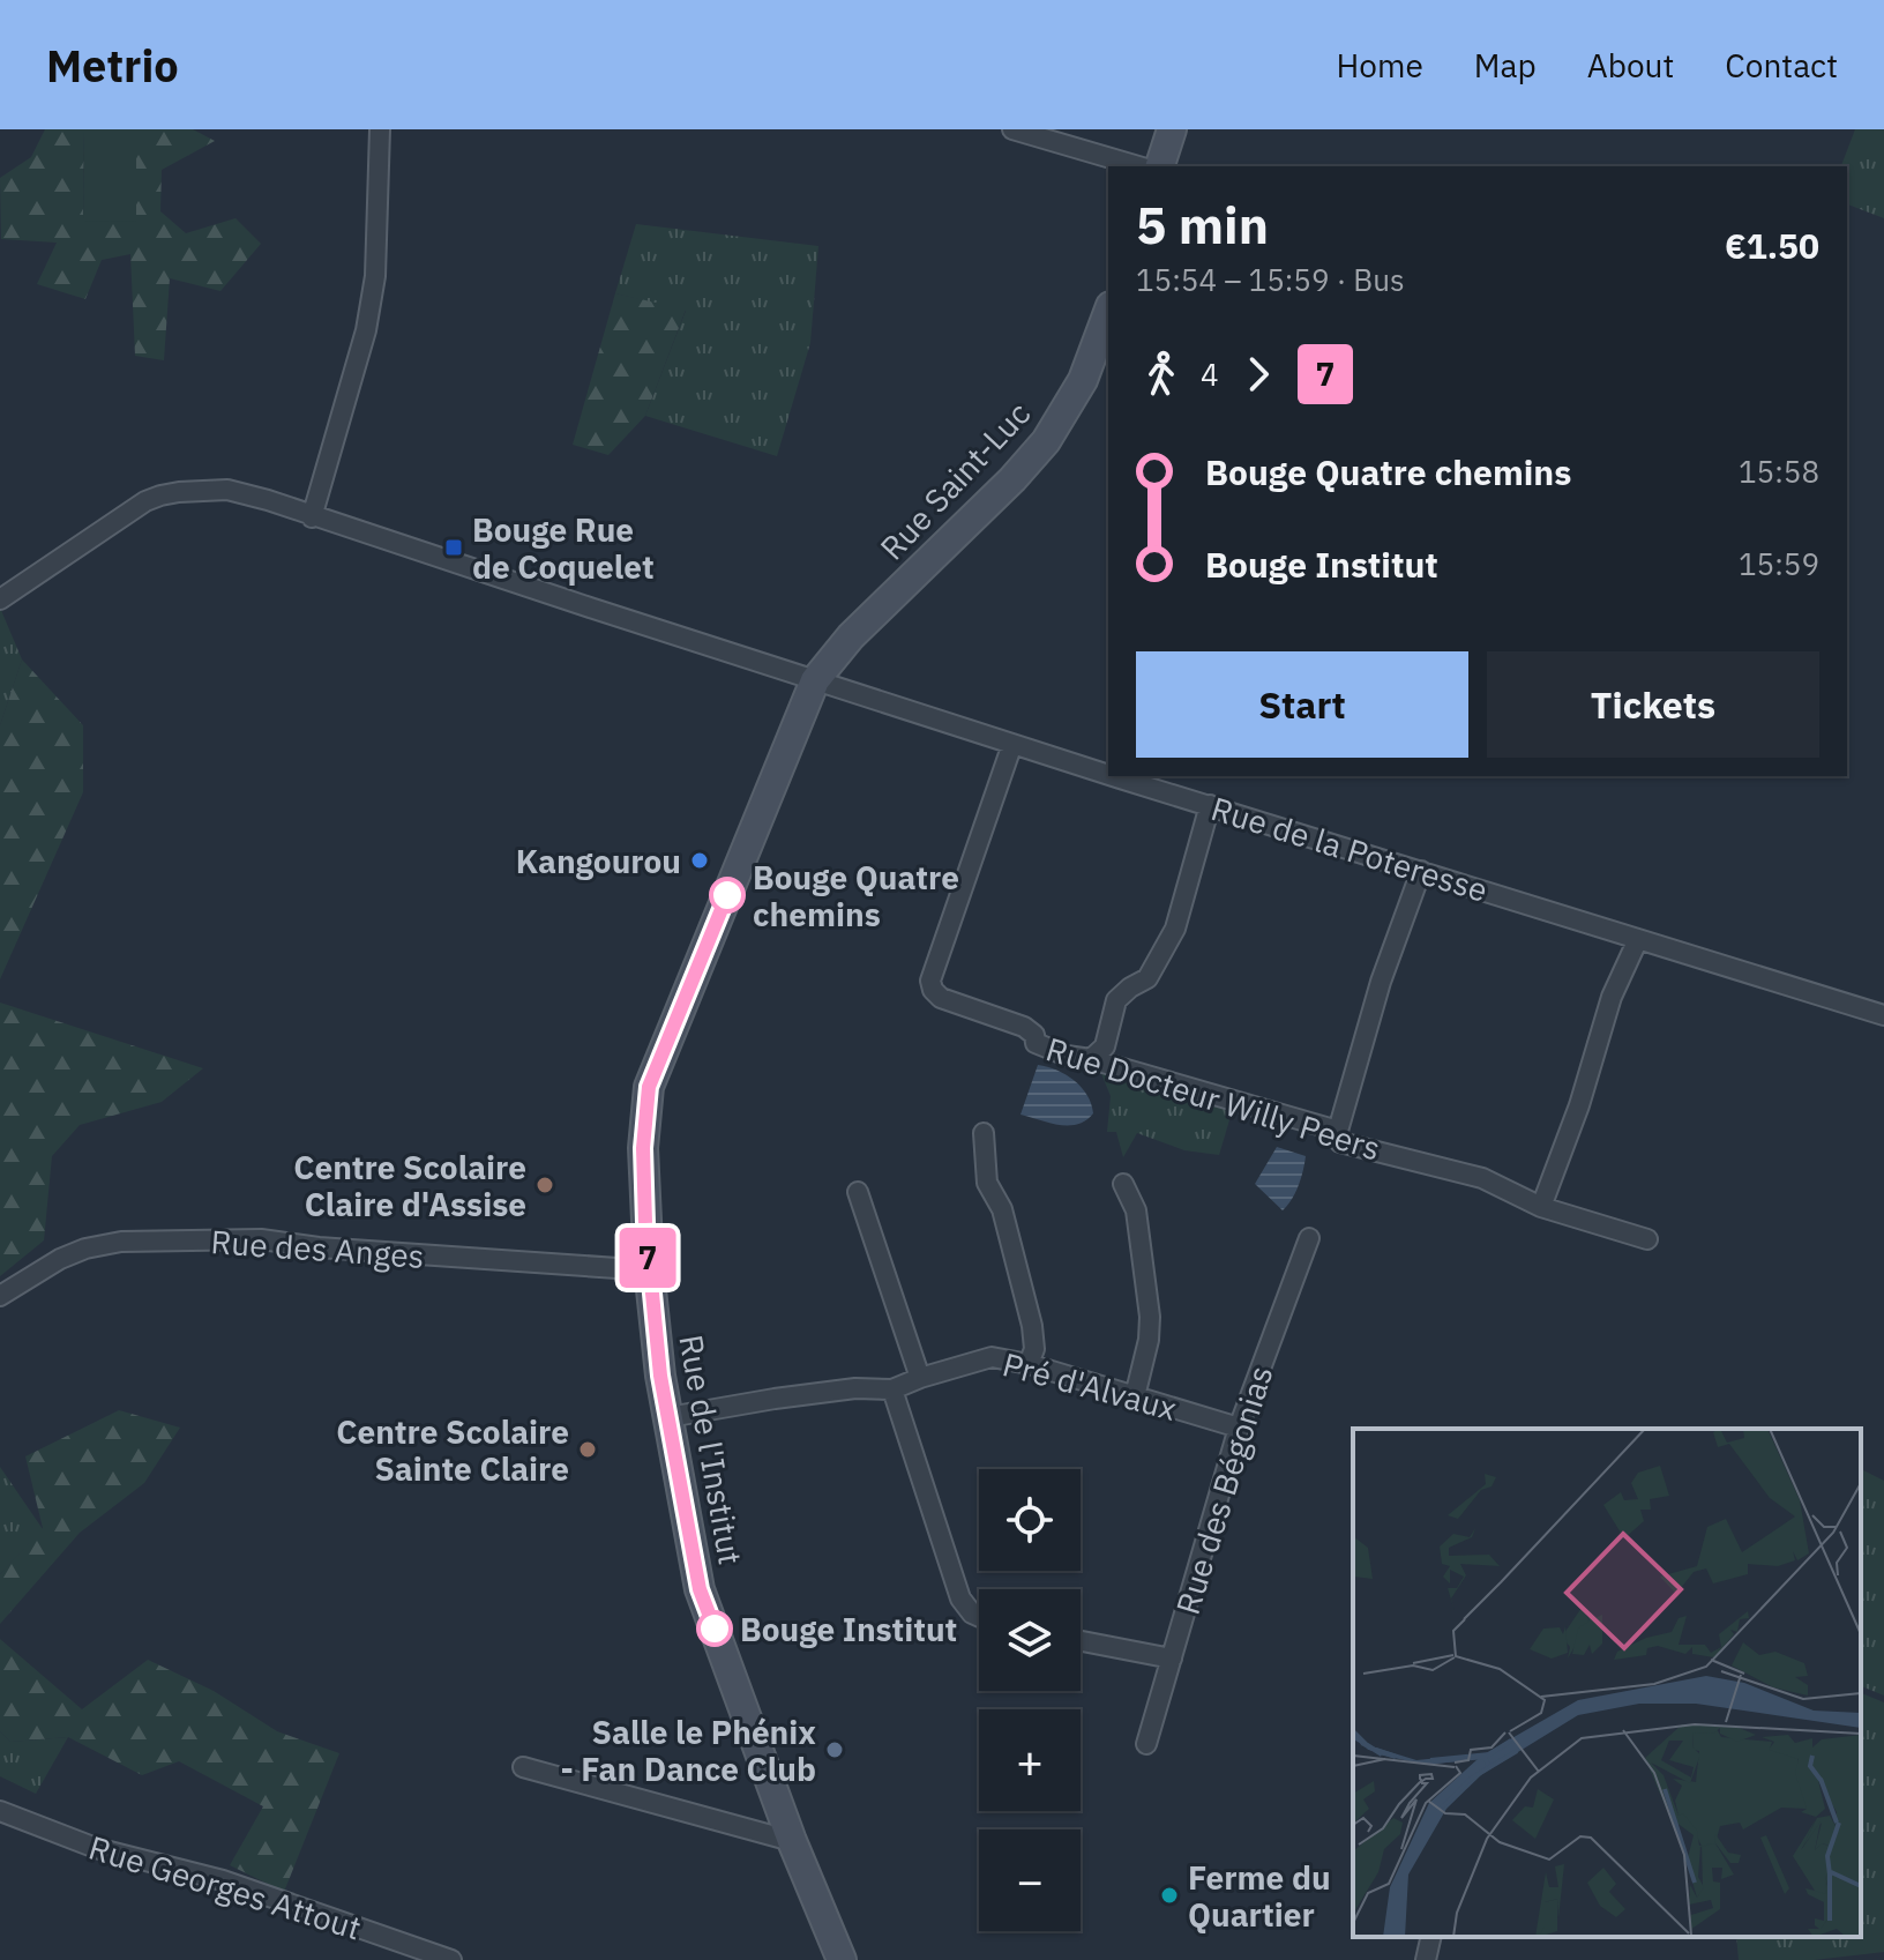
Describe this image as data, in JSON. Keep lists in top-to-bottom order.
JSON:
{
  "streets": {
    "street": [
      "Rue Saint-Luc",
      "Rue de la Poteresse",
      "Rue Docteur Willy Peers",
      "Rue des Anges",
      "Pré d'Alvaux",
      "Rue de l'Institut",
      "Rue des Bégonias",
      "Rue Georges Attout"
    ]
  },
  "crossings": [
    ["Rue Saint-Luc", "Rue de la Poteresse"],
    ["Rue Saint-Luc", "Rue de l'Institut"],
    ["Rue de la Poteresse", "Rue Docteur Willy Peers"],
    ["Rue de la Poteresse", "Rue de l'Institut"],
    ["Rue des Anges", "Rue de l'Institut"],
    ["Pré d'Alvaux", "Rue de l'Institut"],
    ["Pré d'Alvaux", "Rue des Bégonias"]
  ],
  "places": {
    "transit": ["Bouge Rue de Coquelet"],
    "other": [
      "Kangourou",
      "Bouge Quatre chemins",
      "Centre Scolaire Claire d'Assise",
      "Centre Scolaire Sainte Claire",
      "Bouge Institut",
      "Salle le Phénix - Fan Dance Club",
      "Ferme du Quartier"
    ]
  },
  "lines": ["bus line 7"],
  "page": {
    "header": "Metrio",
    "nav": [
      "Home",
      "Map",
      "About",
      "Contact"
    ],
    "on_map": "7",
    "heading": ["5 min", "15:54 – 15:59 · Bus", "€1.50"],
    "legs": ["4", "7"],
    "list": [
      {
        "name": "Bouge Quatre chemins",
        "value": "15:58"
      },
      {
        "name": "Bouge Institut",
        "value": "15:59"
      }
    ],
    "buttons": ["Start", "Tickets"],
    "map_buttons": ["+", "−"]
  }
}
